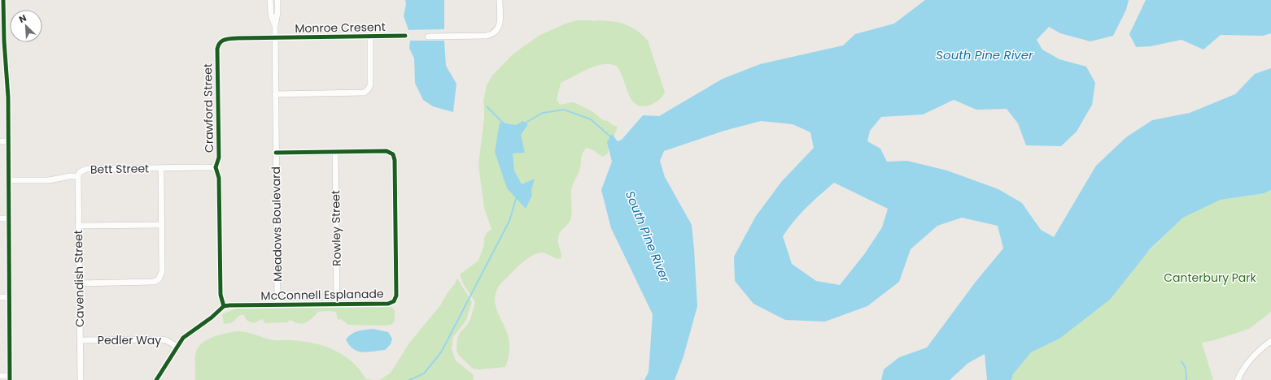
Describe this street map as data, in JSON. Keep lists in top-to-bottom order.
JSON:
{
  "streets": {
    "street": [
      "Monroe Cresent",
      "Crawford Street",
      "Bett Street",
      "Meadows Boulevard",
      "Rowley Street",
      "Cavendish Street",
      "McConnell Esplanade",
      "Pedler Way"
    ]
  },
  "crossings": [
    ["Monroe Cresent", "Crawford Street"],
    ["Monroe Cresent", "Meadows Boulevard"],
    ["Crawford Street", "Bett Street"],
    ["Crawford Street", "Meadows Boulevard"],
    ["Crawford Street", "McConnell Esplanade"],
    ["Bett Street", "Cavendish Street"],
    ["Meadows Boulevard", "McConnell Esplanade"],
    ["Rowley Street", "McConnell Esplanade"],
    ["Cavendish Street", "Pedler Way"]
  ],
  "water": ["South Pine River"],
  "parks": ["Canterbury Park"],
  "north": "top left"
}
